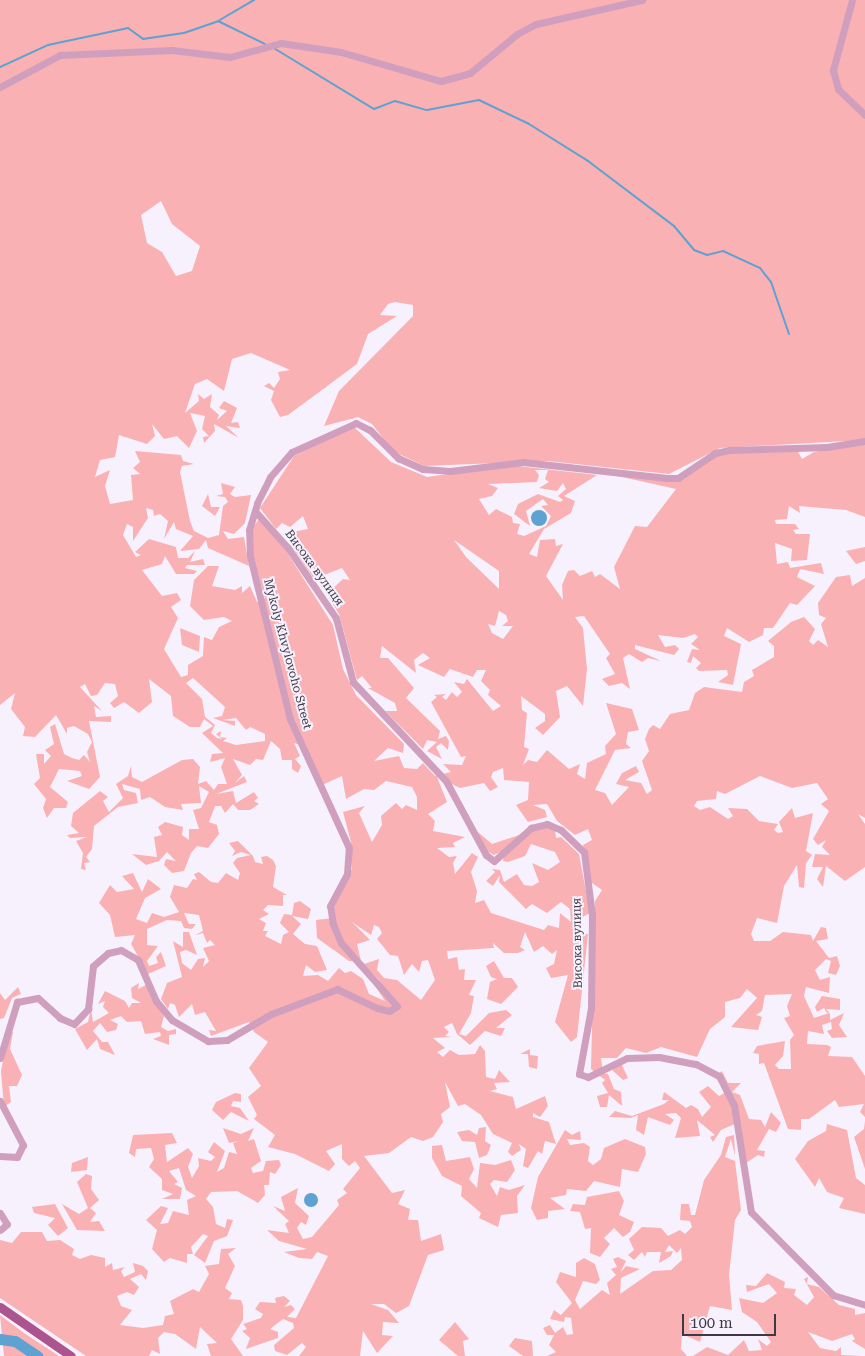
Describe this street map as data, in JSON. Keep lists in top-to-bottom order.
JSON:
{
  "streets": {
    "street": ["Висока вулиця", "Mykoly Khvylovoho Street"]
  },
  "crossings": [
    ["Висока вулиця", "Mykoly Khvylovoho Street"]
  ],
  "scale_bar": "100 m"
}
